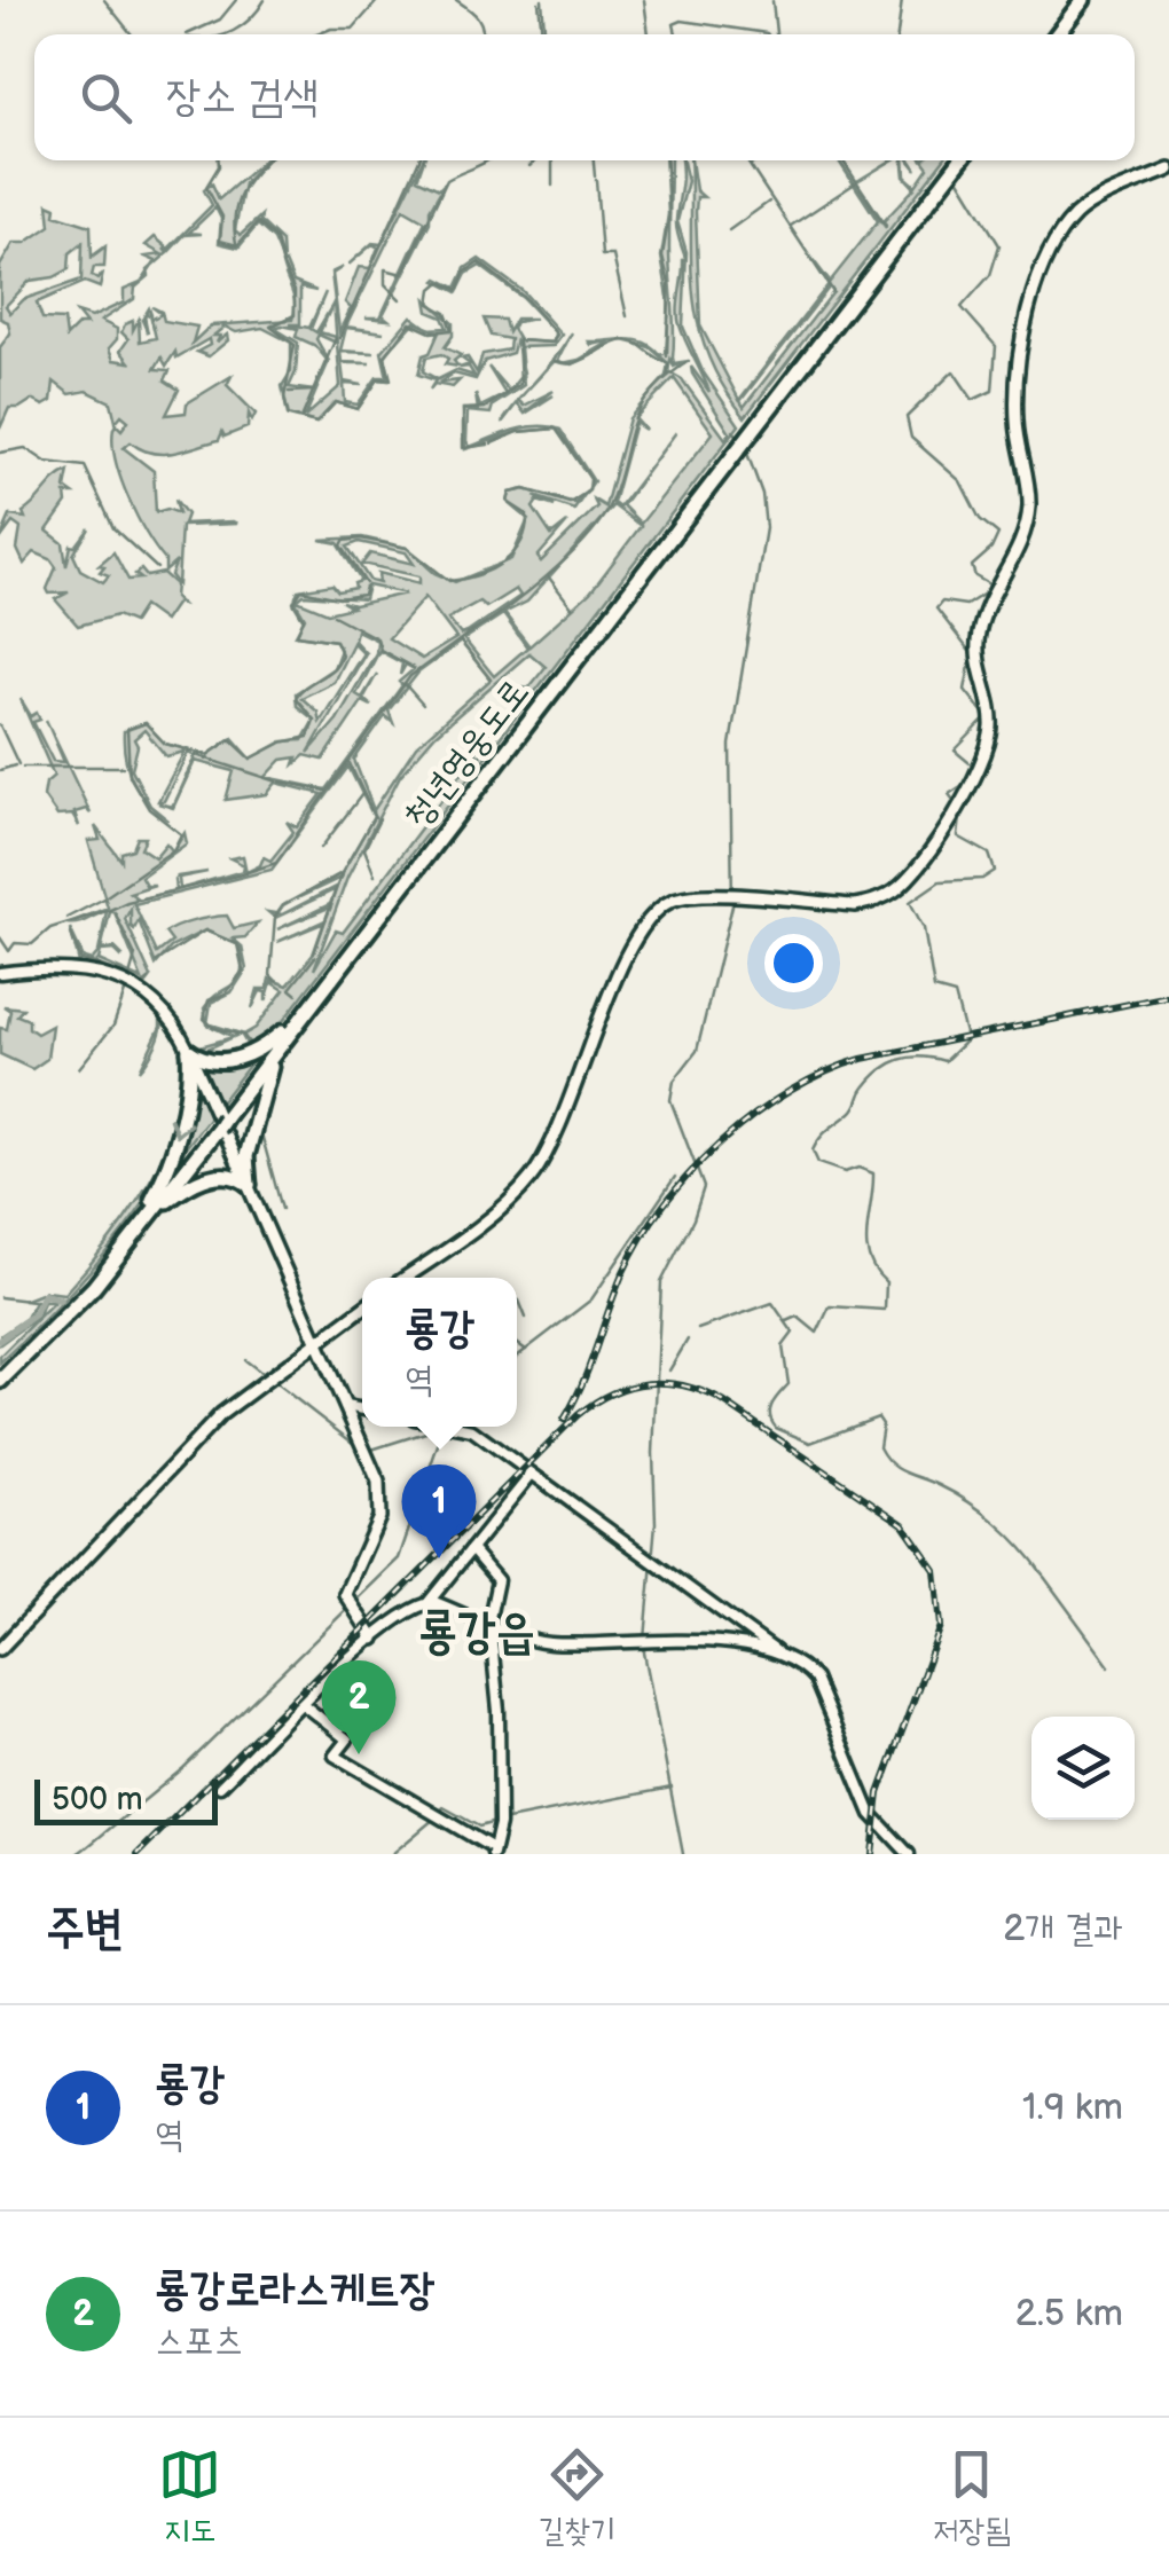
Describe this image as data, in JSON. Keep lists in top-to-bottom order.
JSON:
{
  "streets": {
    "highway": ["청년영웅도로"]
  },
  "districts": ["룡강읍"],
  "scale_bar": "500 m",
  "page": {
    "search": "장소 검색",
    "popup": ["룡강", "역"],
    "pins": ["1", "2"],
    "scale": "500 m",
    "heading": ["주변", "2개 결과"],
    "list": [
      {
        "mark": "1",
        "name": "룡강",
        "note": "역",
        "value": "1.9 km"
      },
      {
        "mark": "2",
        "name": "룡강로라스케트장",
        "note": "스포츠",
        "value": "2.5 km"
      }
    ],
    "nav": ["지도", "길찾기", "저장됨"]
  }
}
